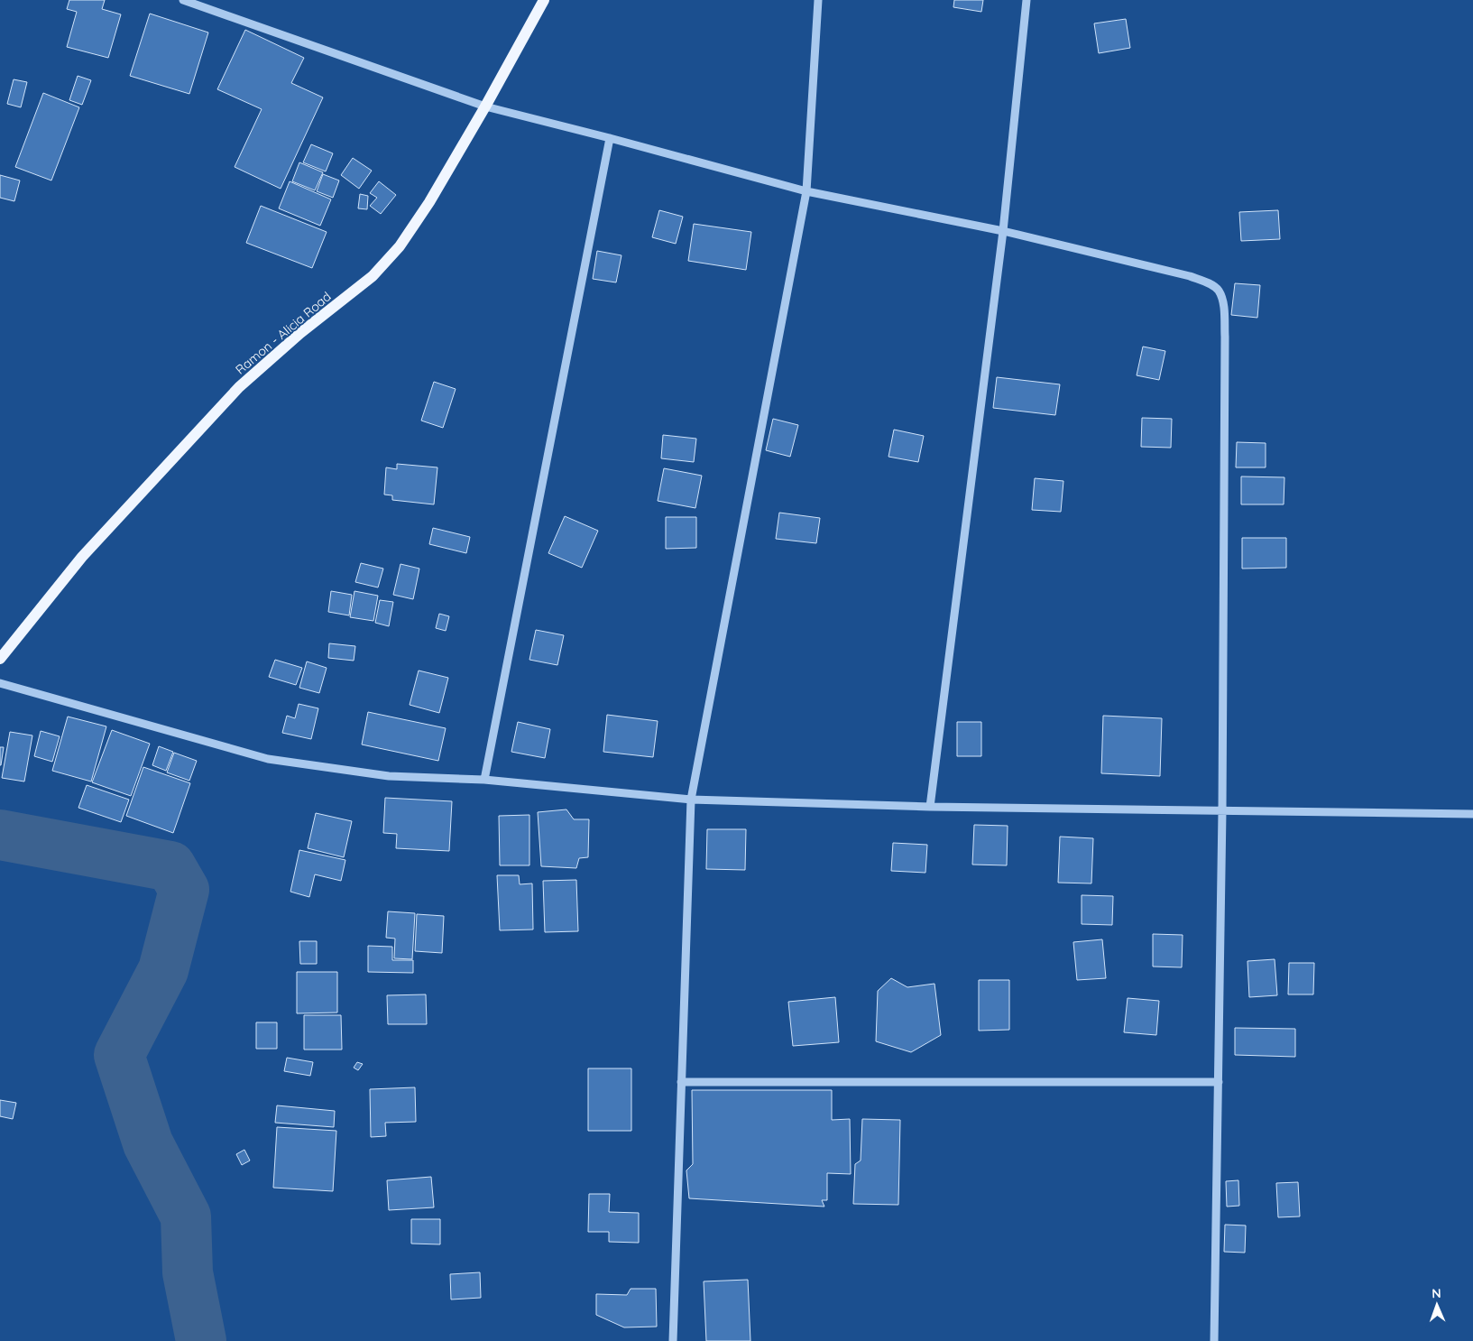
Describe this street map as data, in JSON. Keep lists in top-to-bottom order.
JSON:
{
  "streets": {
    "main road": ["Ramon - Alicia Road"]
  },
  "north": "top"
}
